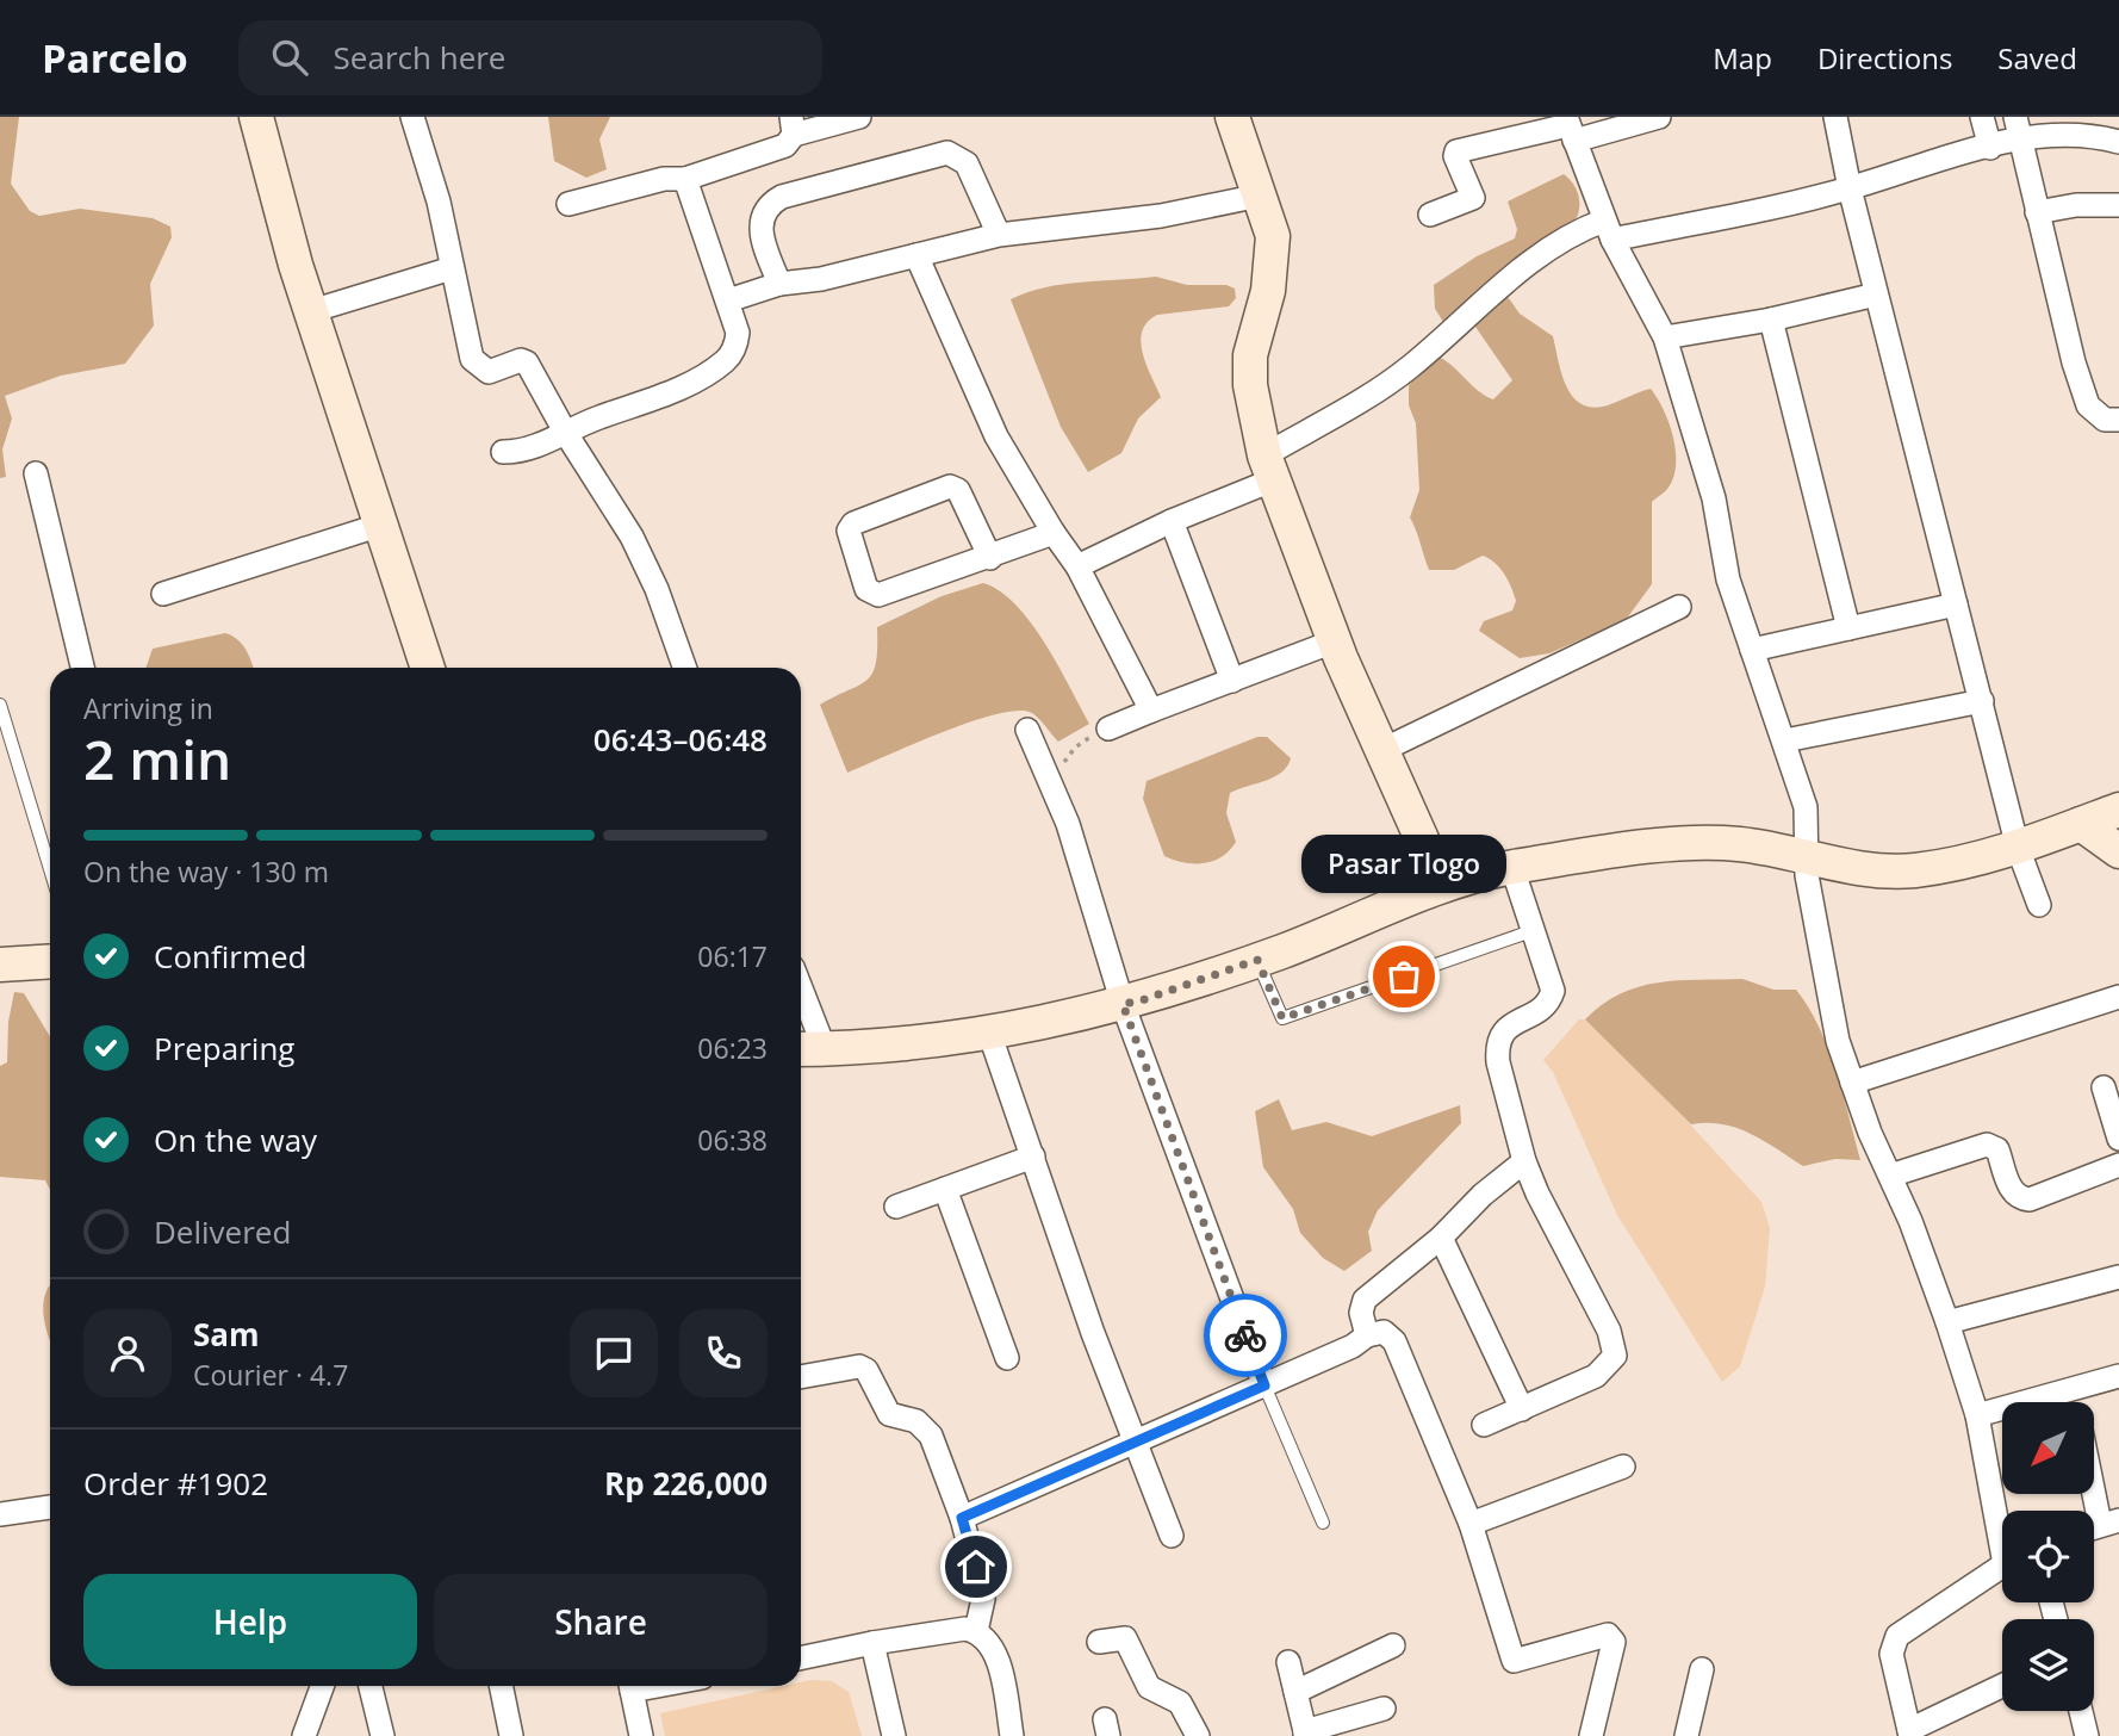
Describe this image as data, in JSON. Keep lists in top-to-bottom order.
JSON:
{
  "places": ["Pasar Tlogo"],
  "north": "bottom left",
  "page": {
    "header": "Parcelo",
    "search": "Search here",
    "nav": ["Map", "Directions", "Saved"],
    "heading": ["2 min", "Arriving in", "06:43–06:48"],
    "panel": [
      "Sam",
      "Courier · 4.7",
      "Order #1902",
      "Rp 226,000"
    ],
    "bar": "On the way · 130 m",
    "bubble": "Pasar Tlogo",
    "list": [
      ["Confirmed", "06:17"],
      ["Preparing", "06:23"],
      ["On the way", "06:38"],
      "Delivered"
    ],
    "buttons": ["Help", "Share"]
  }
}
